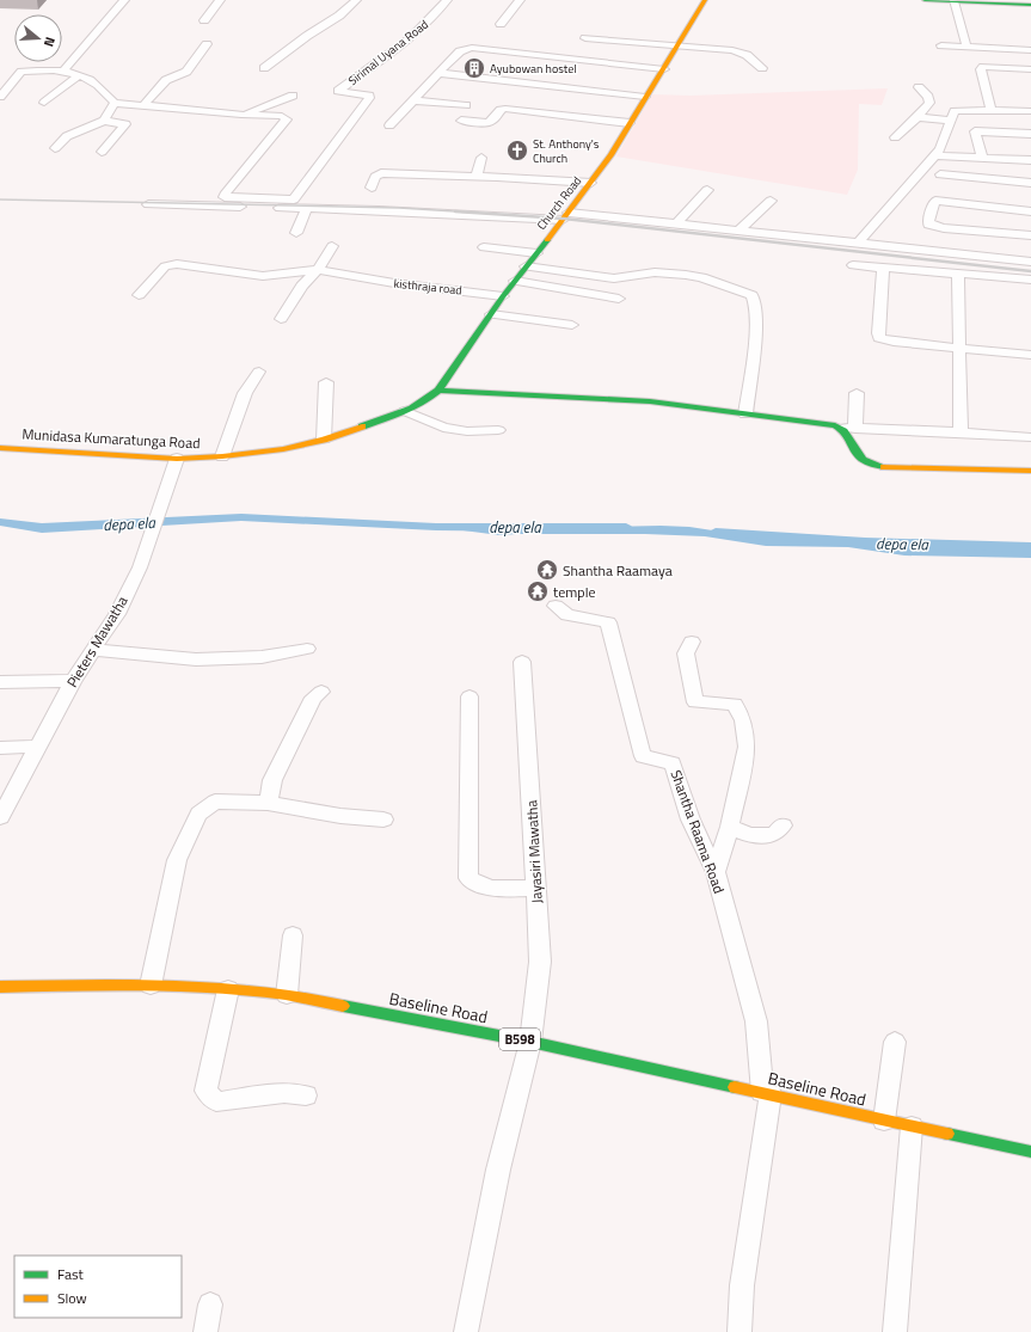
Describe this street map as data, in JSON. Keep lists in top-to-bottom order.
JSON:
{
  "streets": {
    "main road": [
      "Church Road",
      "Munidasa Kumaratunga Road",
      "Baseline Road",
      "B598"
    ],
    "street": [
      "Sirimal Uyana Road",
      "kisthraja road",
      "Pieters Mawatha",
      "Shantha Raama Road",
      "Jayasiri Mawatha"
    ]
  },
  "crossings": [
    ["Church Road", "kisthraja road"],
    ["Church Road", "Munidasa Kumaratunga Road"],
    ["Munidasa Kumaratunga Road", "Pieters Mawatha"],
    ["Shantha Raama Road", "Baseline Road"],
    ["Jayasiri Mawatha", "Baseline Road"]
  ],
  "water": ["depa ela"],
  "places": {
    "building": ["Ayubowan hostel"],
    "church": ["St. Anthony's Church"],
    "temple": ["Shantha Raamaya", "temple"]
  },
  "legend": ["Fast", "Slow"],
  "north": "right"
}
